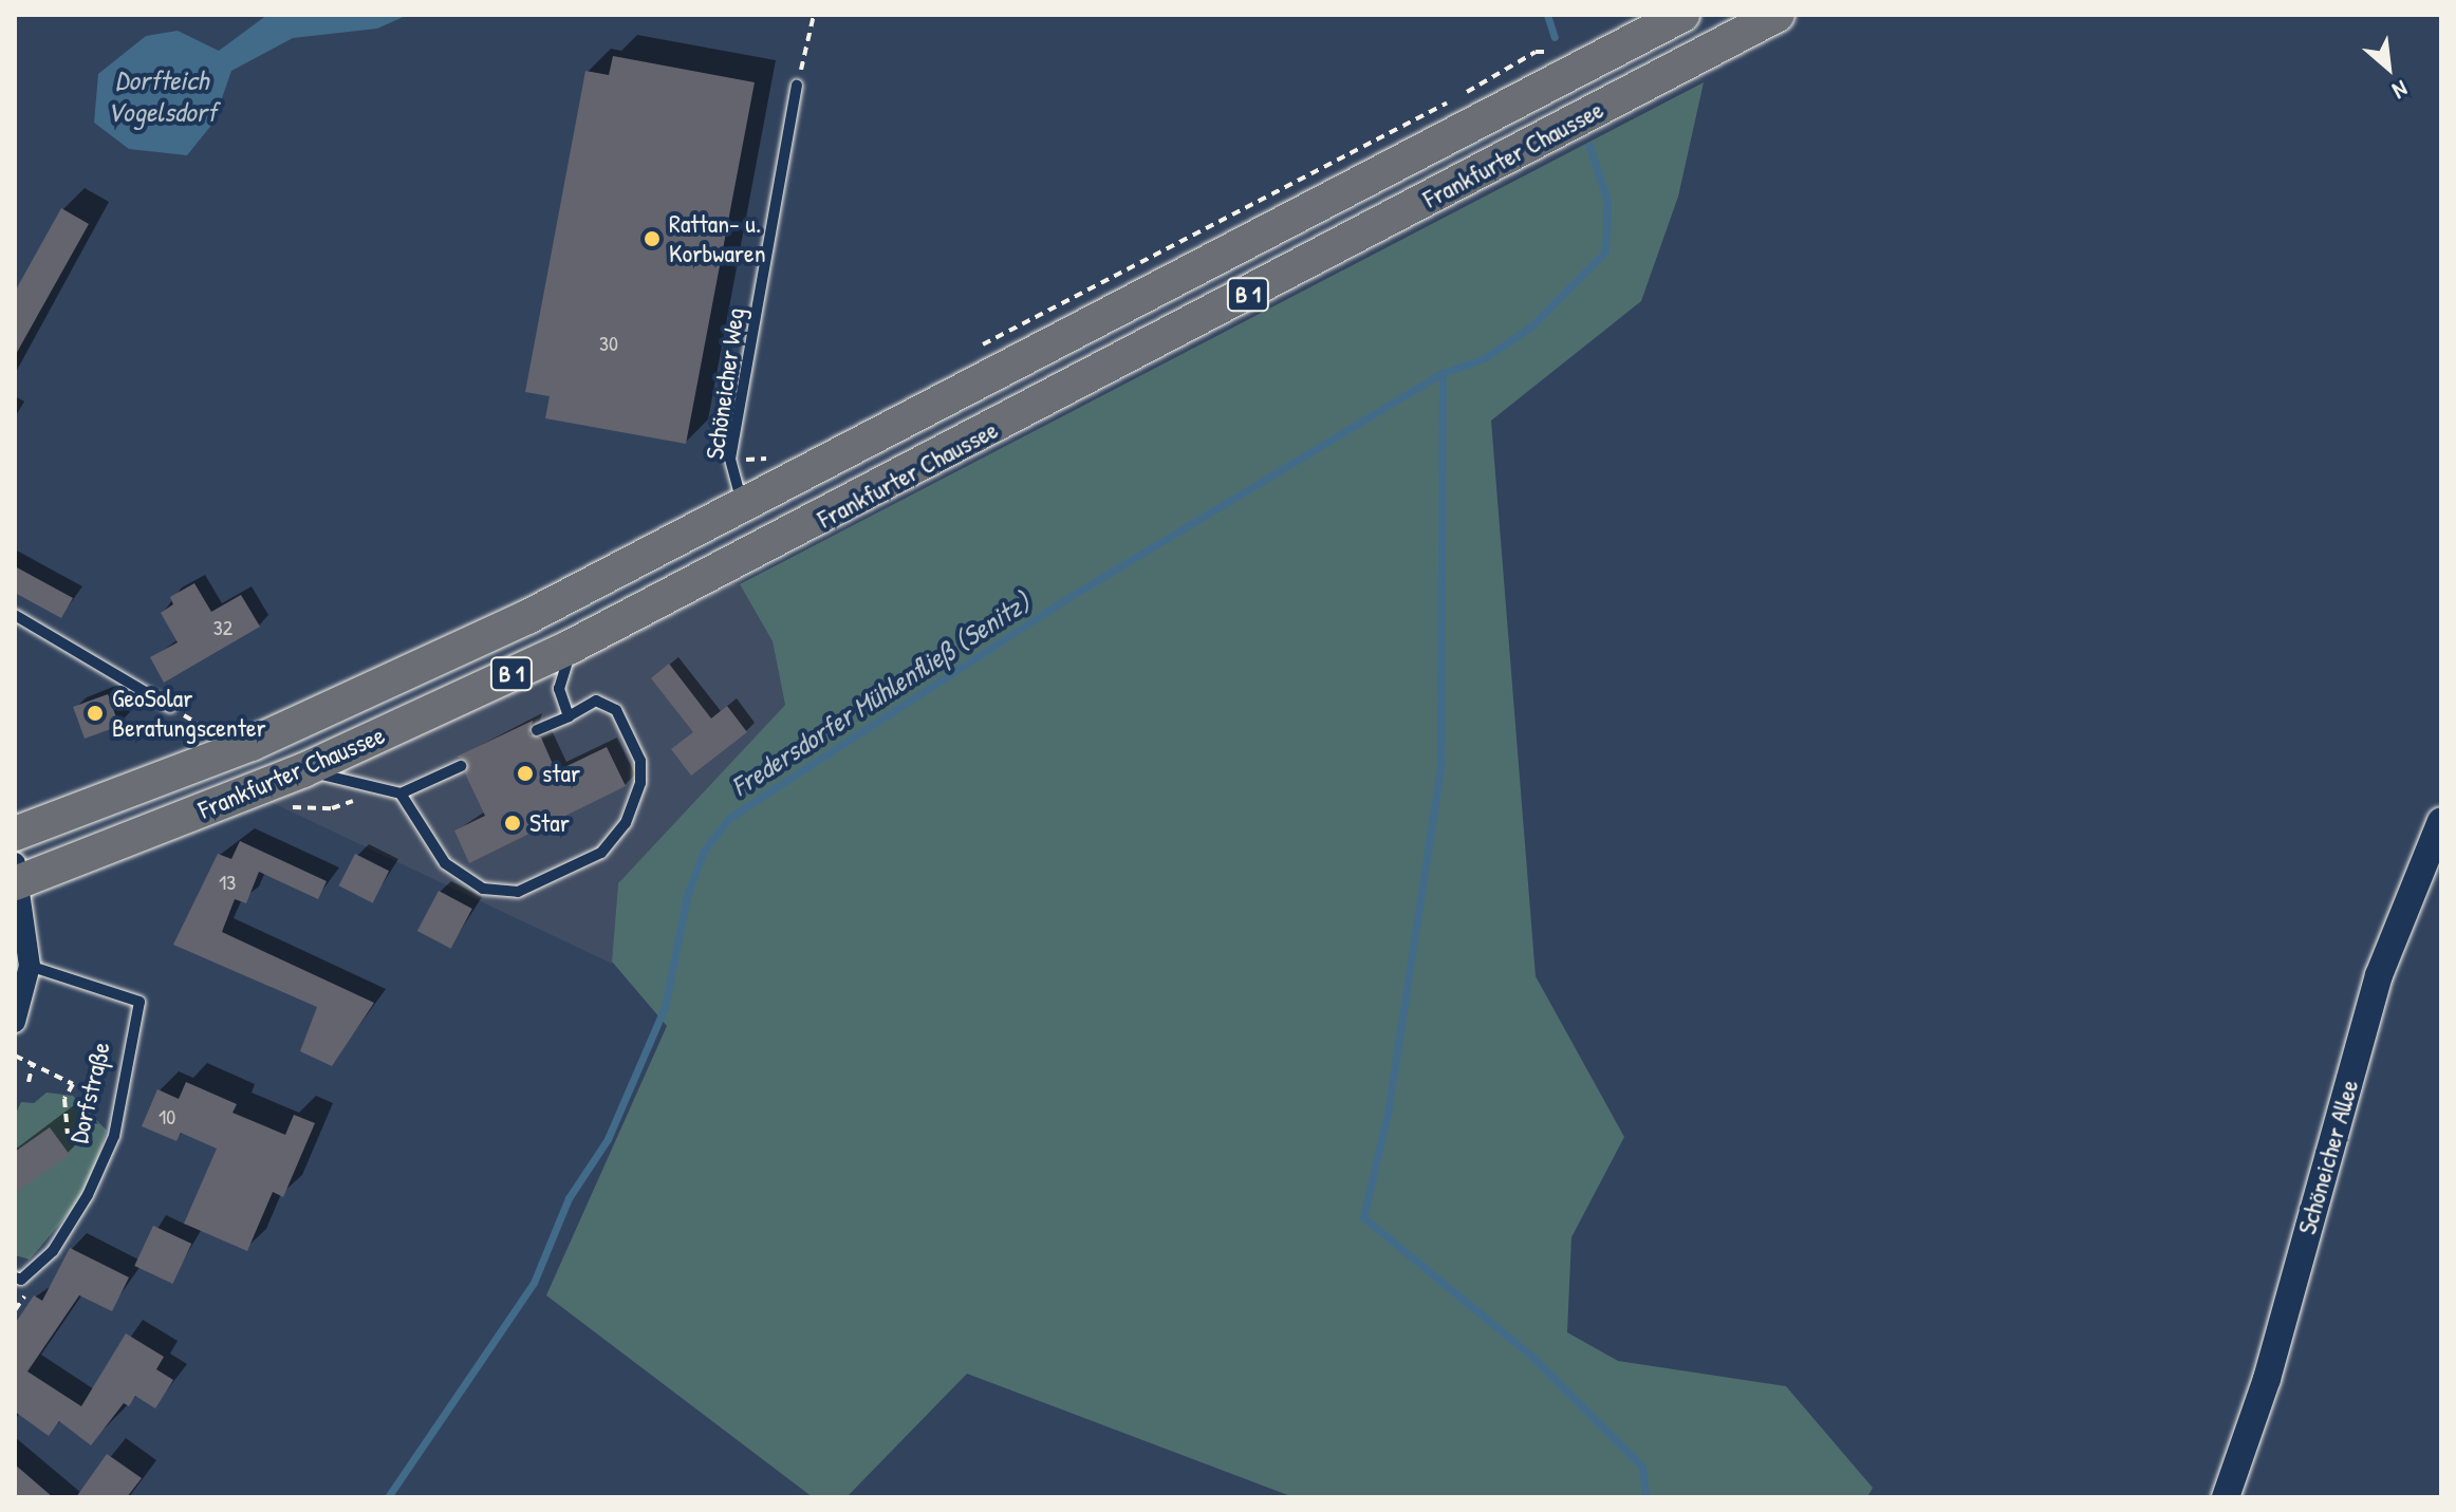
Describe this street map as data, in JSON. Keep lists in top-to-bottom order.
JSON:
{
  "streets": {
    "main road": ["Frankfurter Chaussee", "B 1"],
    "street": ["Schöneicher Allee"],
    "lane": ["Schöneicher Weg", "Dorfstraße"]
  },
  "crossings": [
    ["Frankfurter Chaussee", "Schöneicher Weg"]
  ],
  "water": ["Dorfteich Vogelsdorf", "Fredersdorfer Mühlenfließ (Senitz)"],
  "places": [
    "Rattan- u. Korbwaren",
    "GeoSolar Beratungscenter",
    "star",
    "Star"
  ],
  "house_numbers": [
    "30",
    "32",
    "13",
    "10"
  ],
  "north": "bottom right"
}
